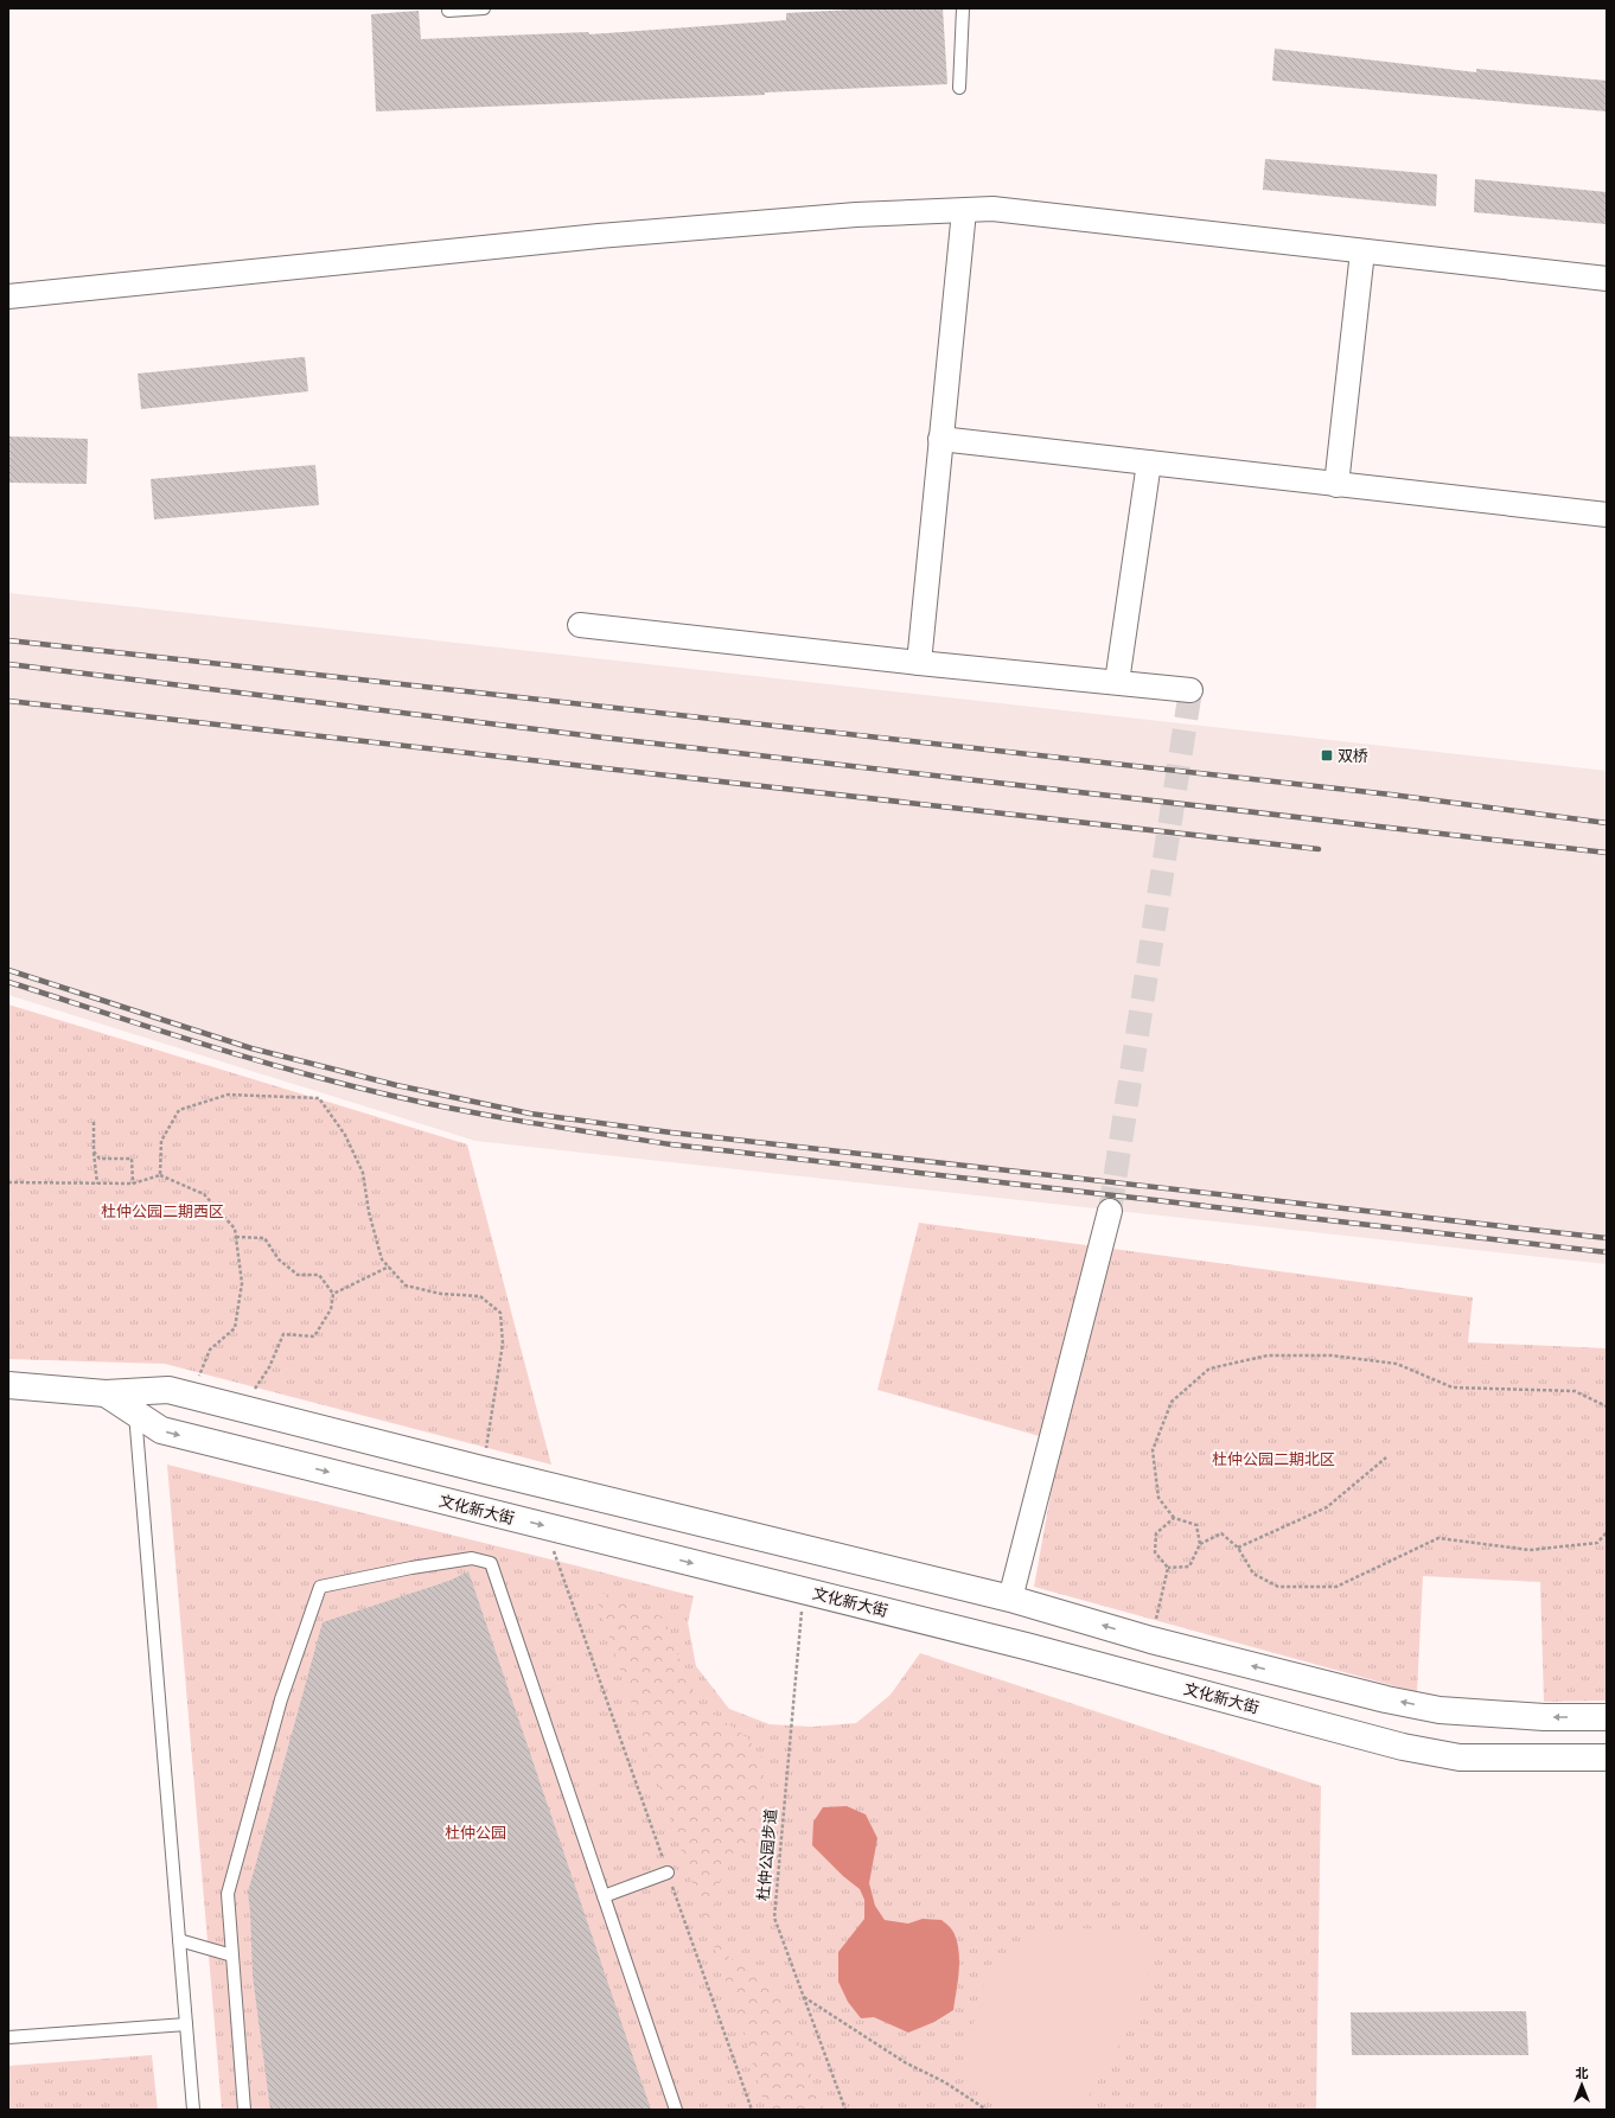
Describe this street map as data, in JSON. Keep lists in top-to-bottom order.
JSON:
{
  "streets": {
    "street": ["文化新大街"],
    "path": ["杜仲公园步道"]
  },
  "crossings": [
    ["文化新大街", "杜仲公园步道"]
  ],
  "parks": ["杜仲公园二期西区", "杜仲公园二期北区", "杜仲公园"],
  "places": {
    "transit": ["双桥"]
  },
  "north": "top"
}
